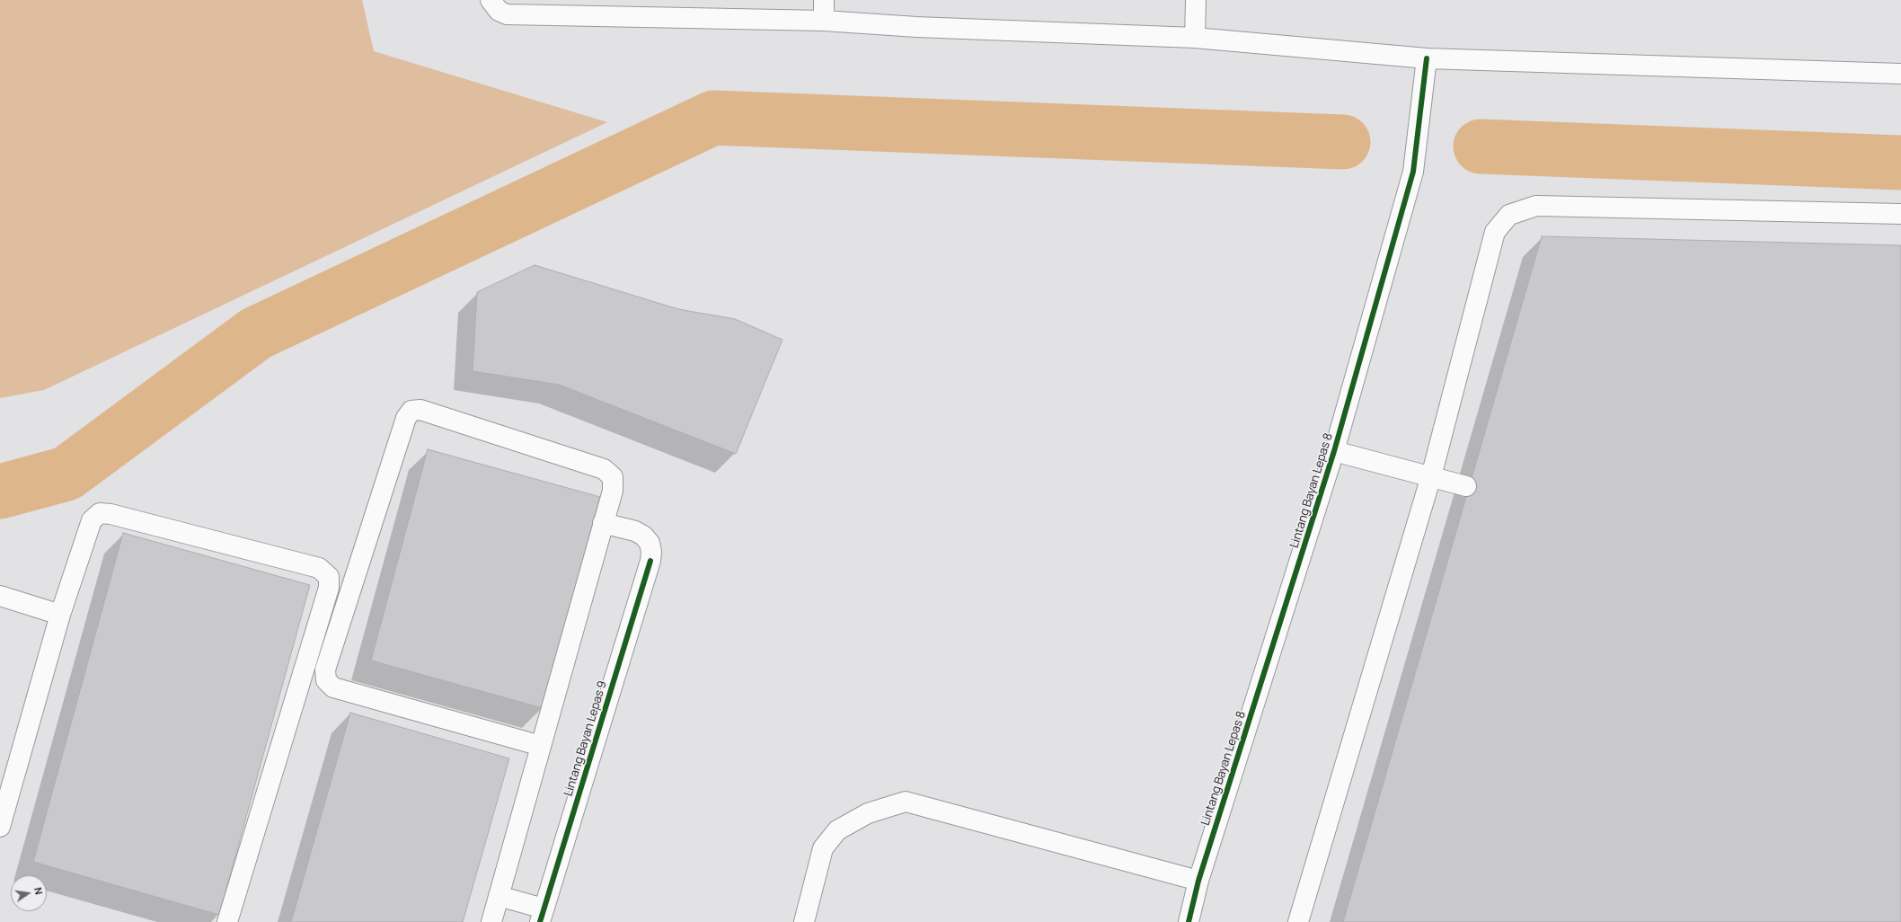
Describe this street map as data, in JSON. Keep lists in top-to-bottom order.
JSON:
{
  "streets": {
    "street": ["Lintang Bayan Lepas 8", "Lintang Bayan Lepas 9"]
  },
  "north": "right"
}
